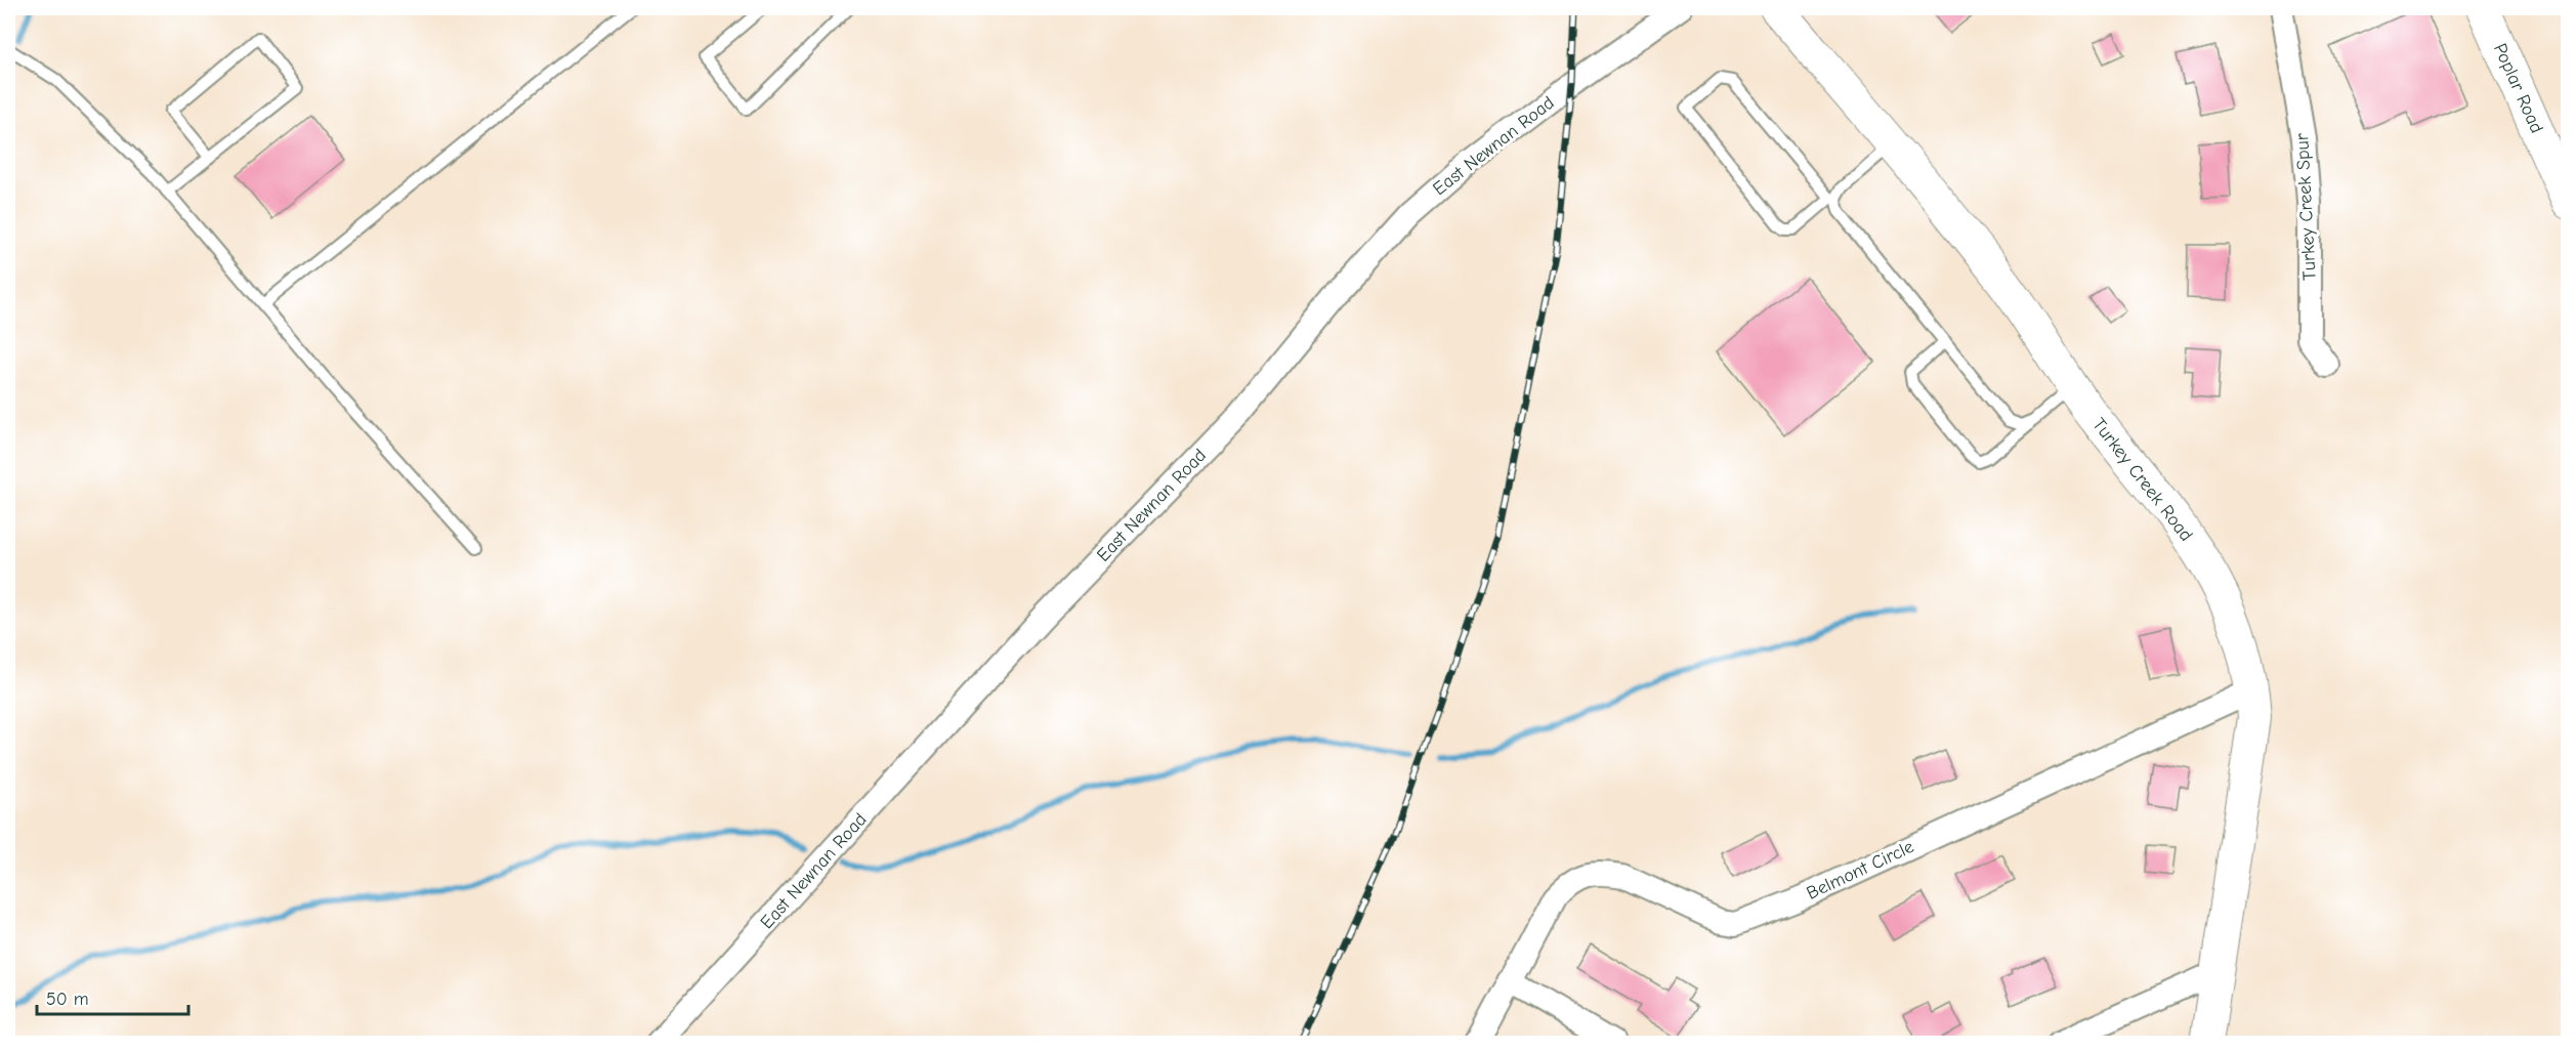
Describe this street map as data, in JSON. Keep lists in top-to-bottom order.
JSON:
{
  "streets": {
    "street": [
      "Poplar Road",
      "East Newnan Road",
      "Turkey Creek Spur",
      "Turkey Creek Road",
      "Belmont Circle"
    ]
  },
  "crossings": [
    ["Turkey Creek Road", "Belmont Circle"]
  ],
  "scale_bar": "50 m"
}
